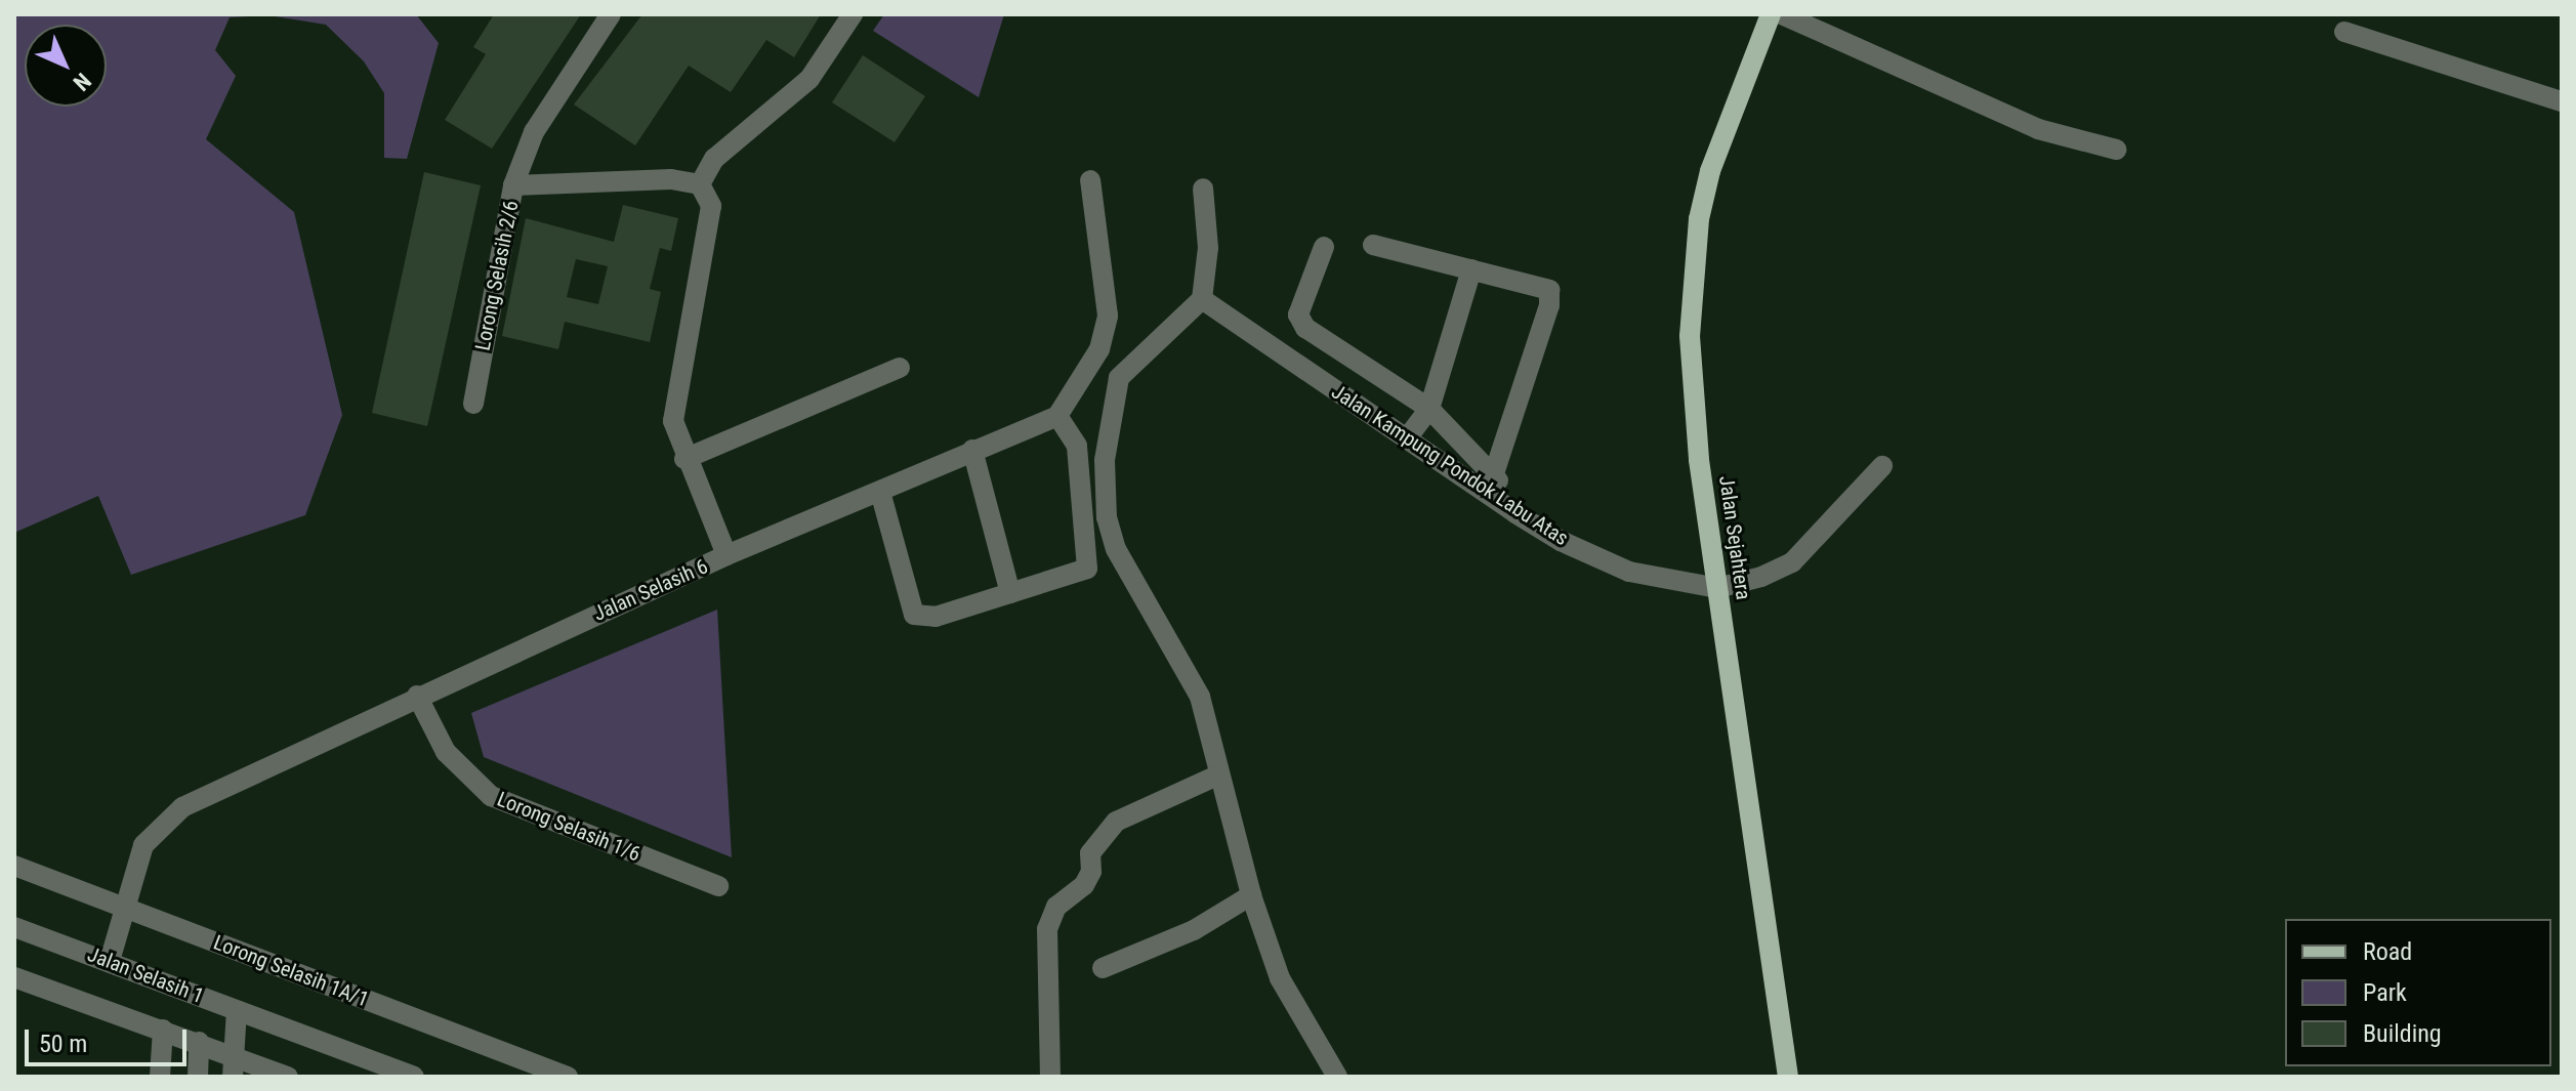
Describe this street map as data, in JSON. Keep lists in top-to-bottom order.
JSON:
{
  "streets": {
    "main road": ["Jalan Sejahtera"],
    "street": [
      "Lorong Selasih 2/6",
      "Jalan Kampung Pondok Labu Atas",
      "Jalan Selasih 6",
      "Lorong Selasih 1/6",
      "Lorong Selasih 1A/1",
      "Jalan Selasih 1"
    ]
  },
  "crossings": [
    ["Jalan Kampung Pondok Labu Atas", "Jalan Sejahtera"],
    ["Jalan Selasih 6", "Lorong Selasih 1/6"],
    ["Jalan Selasih 6", "Lorong Selasih 1A/1"],
    ["Jalan Selasih 6", "Jalan Selasih 1"]
  ],
  "legend": ["Road", "Park", "Building"],
  "scale_bar": "50 m",
  "north": "bottom right"
}
